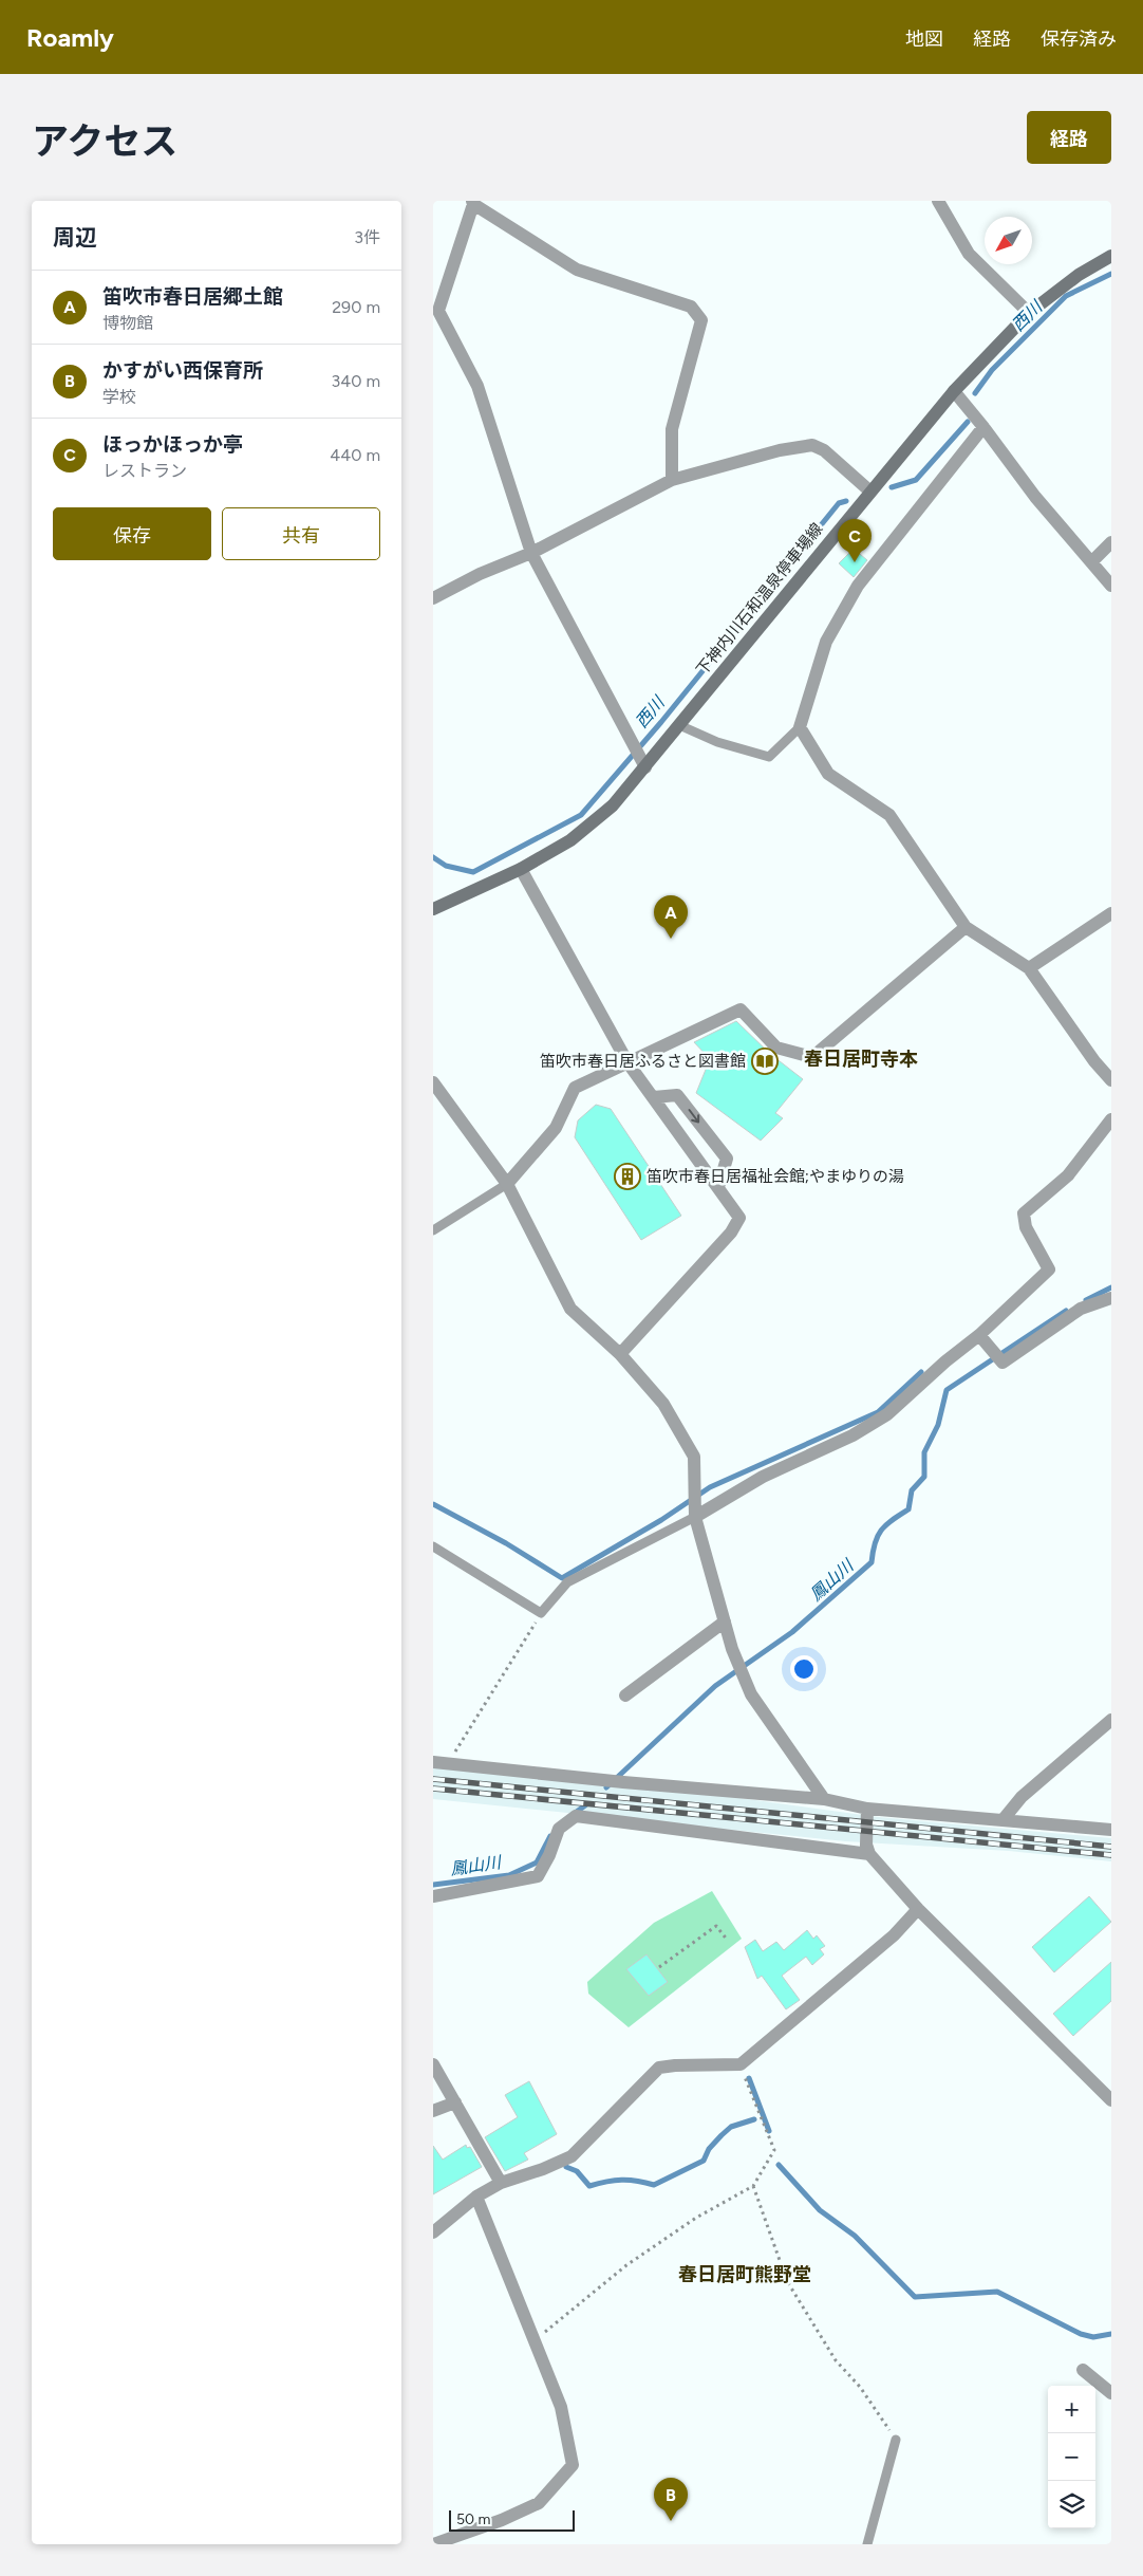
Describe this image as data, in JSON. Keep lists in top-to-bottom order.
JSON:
{
  "streets": {
    "main road": ["下神内川石和温泉停車場線"]
  },
  "districts": ["春日居町寺本", "春日居町熊野堂"],
  "water": ["西川", "鳳山川"],
  "places": {
    "library": ["笛吹市春日居ふるさと図書館"],
    "building": ["笛吹市春日居福祉会館;やまゆりの湯"]
  },
  "scale_bar": "50 m",
  "north": "bottom left",
  "page": {
    "header": "Roamly",
    "nav": ["地図", "経路", "保存済み"],
    "title": "アクセス",
    "buttons": [
      "経路",
      ["保存", "共有"]
    ],
    "heading": ["周辺", "3件"],
    "list": [
      {
        "mark": "A",
        "name": "笛吹市春日居郷土館",
        "note": "博物館",
        "value": "290 m"
      },
      {
        "mark": "B",
        "name": "かすがい西保育所",
        "note": "学校",
        "value": "340 m"
      },
      {
        "mark": "C",
        "name": "ほっかほっか亭",
        "note": "レストラン",
        "value": "440 m"
      }
    ],
    "pins": ["C", "A", "B"],
    "map_buttons": ["+", "−"],
    "scale": "50 m"
  }
}
